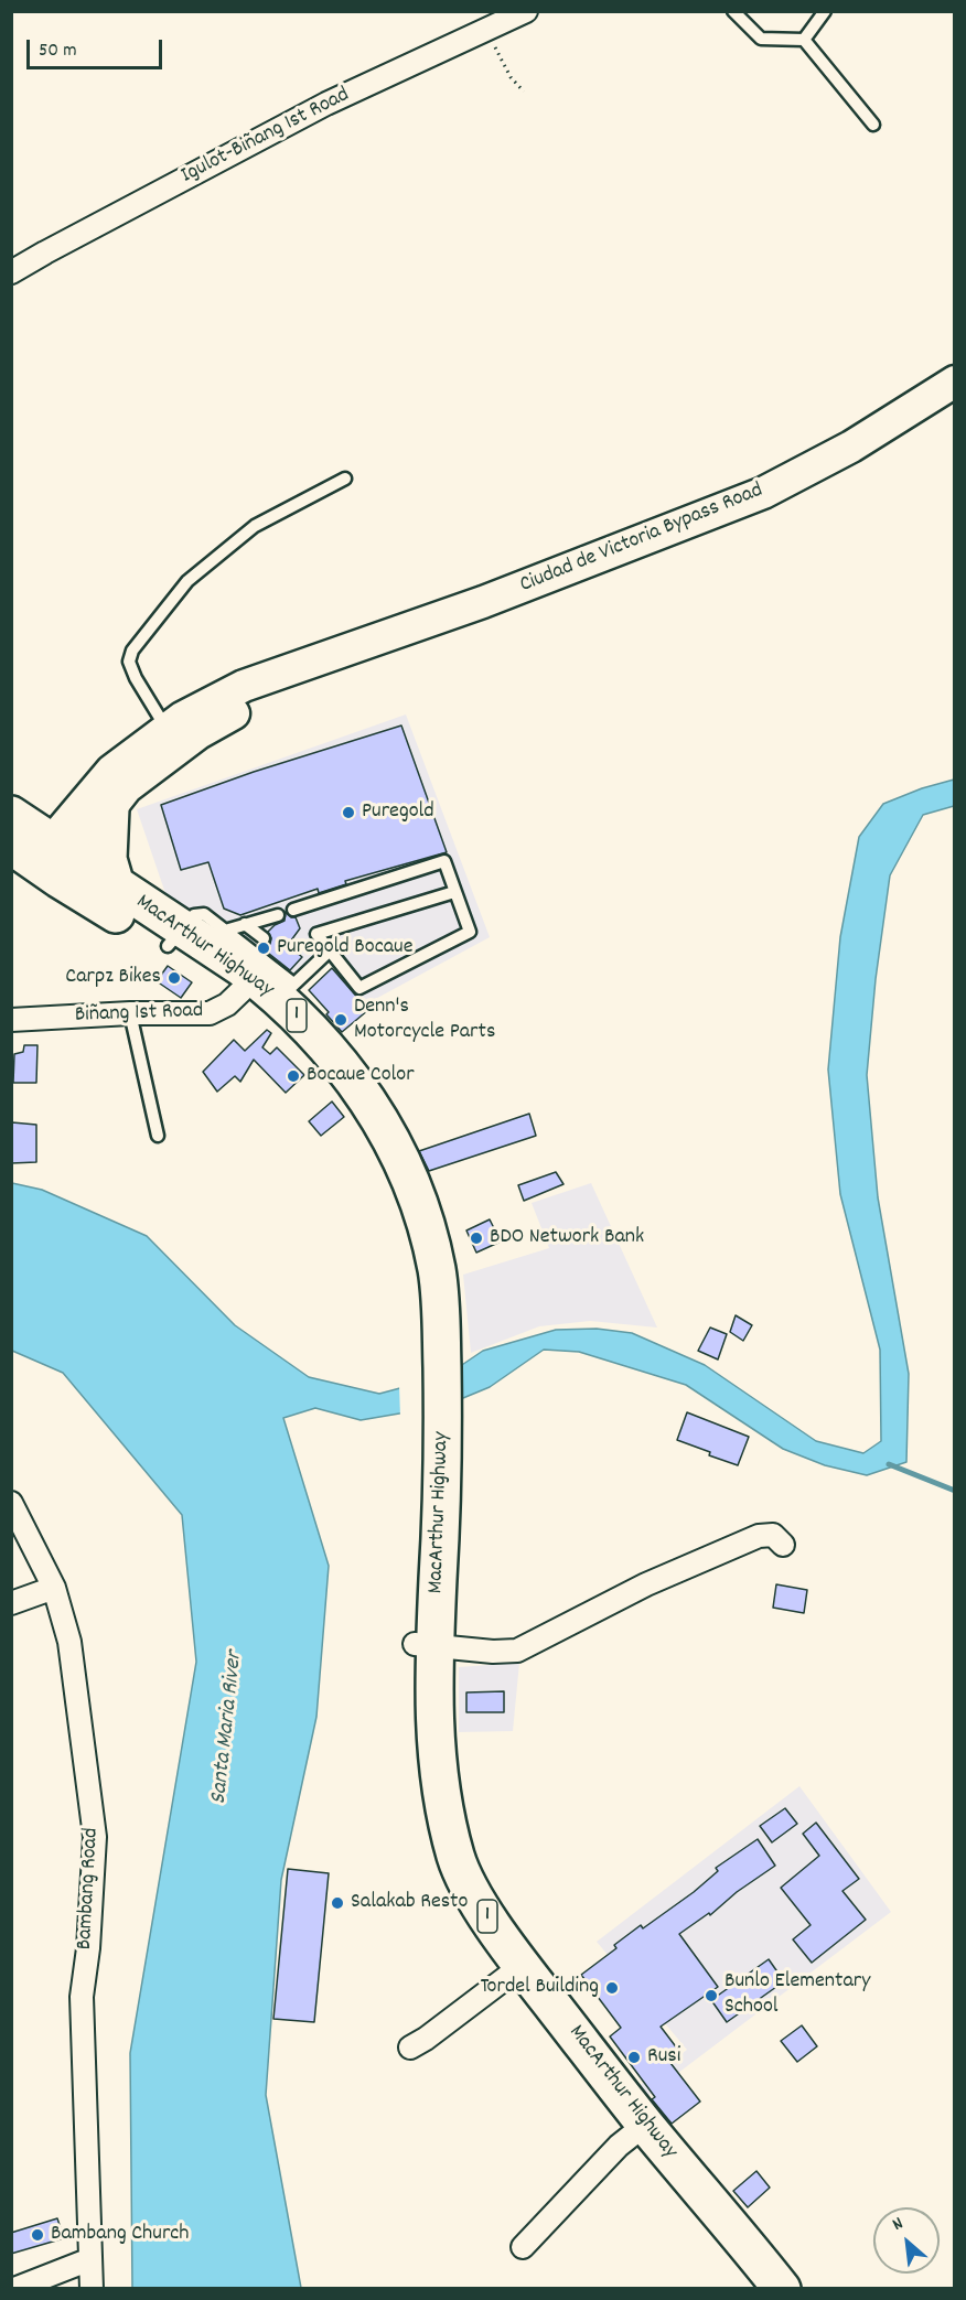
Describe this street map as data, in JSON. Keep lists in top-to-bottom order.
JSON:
{
  "streets": {
    "highway": ["MacArthur Highway", "1"],
    "main road": ["Ciudad de Victoria Bypass Road"],
    "street": ["Igulot-Biñang 1st Road", "Biñang 1st Road", "Bambang Road"]
  },
  "crossings": [
    ["Ciudad de Victoria Bypass Road", "MacArthur Highway"],
    ["MacArthur Highway", "Biñang 1st Road"]
  ],
  "water": ["Santa Maria River"],
  "places": [
    "Puregold",
    "Puregold Bocaue",
    "Carpz Bikes",
    "Denn's Motorcycle Parts",
    "Bocaue Color",
    "BDO Network Bank",
    "Salakab Resto",
    "Tordel Building",
    "Bunlo Elementary School",
    "Rusi",
    "Bambang Church"
  ],
  "scale_bar": "50 m",
  "north": "top left"
}
